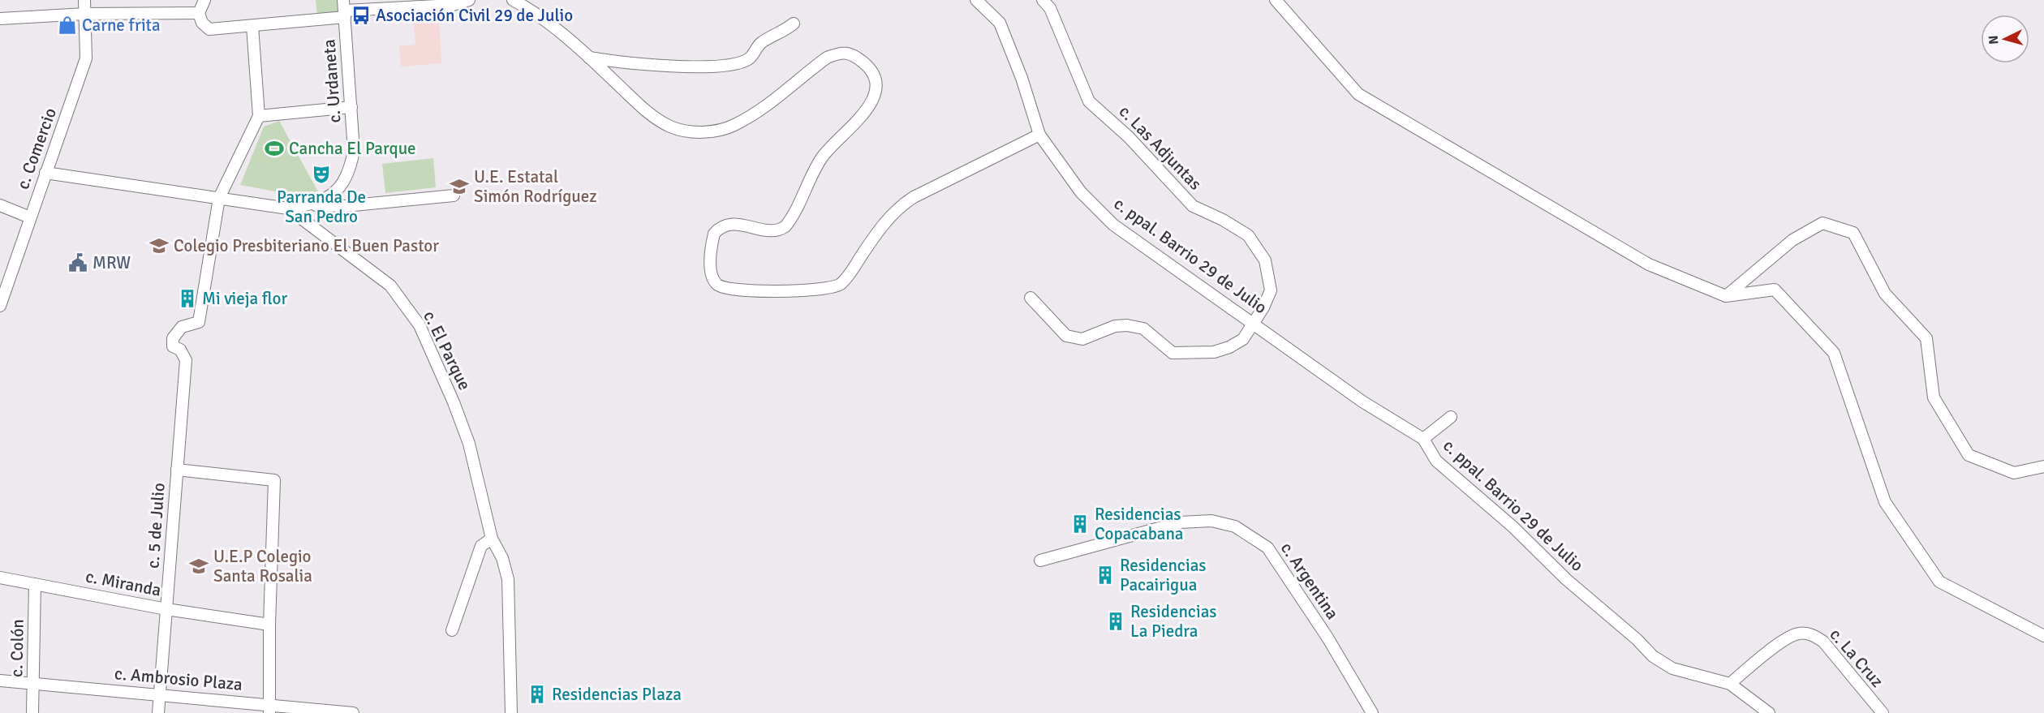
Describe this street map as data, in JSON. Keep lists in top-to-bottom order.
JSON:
{
  "streets": {
    "street": [
      "c. Urdaneta",
      "c. Las Adjuntas",
      "c. Comercio",
      "c. ppal. Barrio 29 de Julio",
      "c. El Parque",
      "c. 5 de Julio",
      "c. Argentina",
      "c. Miranda",
      "c. Colón",
      "c. La Cruz",
      "c. Ambrosio Plaza"
    ]
  },
  "crossings": [
    ["c. Urdaneta", "c. El Parque"],
    ["c. Las Adjuntas", "c. ppal. Barrio 29 de Julio"],
    ["c. Comercio", "c. El Parque"],
    ["c. ppal. Barrio 29 de Julio", "c. La Cruz"],
    ["c. El Parque", "c. 5 de Julio"],
    ["c. 5 de Julio", "c. Miranda"],
    ["c. 5 de Julio", "c. Ambrosio Plaza"],
    ["c. Miranda", "c. Colón"],
    ["c. Colón", "c. Ambrosio Plaza"]
  ],
  "places": {
    "bus stop": ["Asociación Civil 29 de Julio"],
    "shop": ["Carne frita"],
    "sports": ["Cancha El Parque"],
    "theatre": ["Parranda De San Pedro"],
    "school or university": ["U.E. Estatal Simón Rodríguez", "Colegio Presbiteriano El Buen Pastor", "U.E.P Colegio Santa Rosalia"],
    "public building": ["MRW"],
    "building": [
      "Mi vieja flor",
      "Residencias Copacabana",
      "Residencias Pacairigua",
      "Residencias La Piedra",
      "Residencias Plaza"
    ]
  },
  "north": "left"
}
